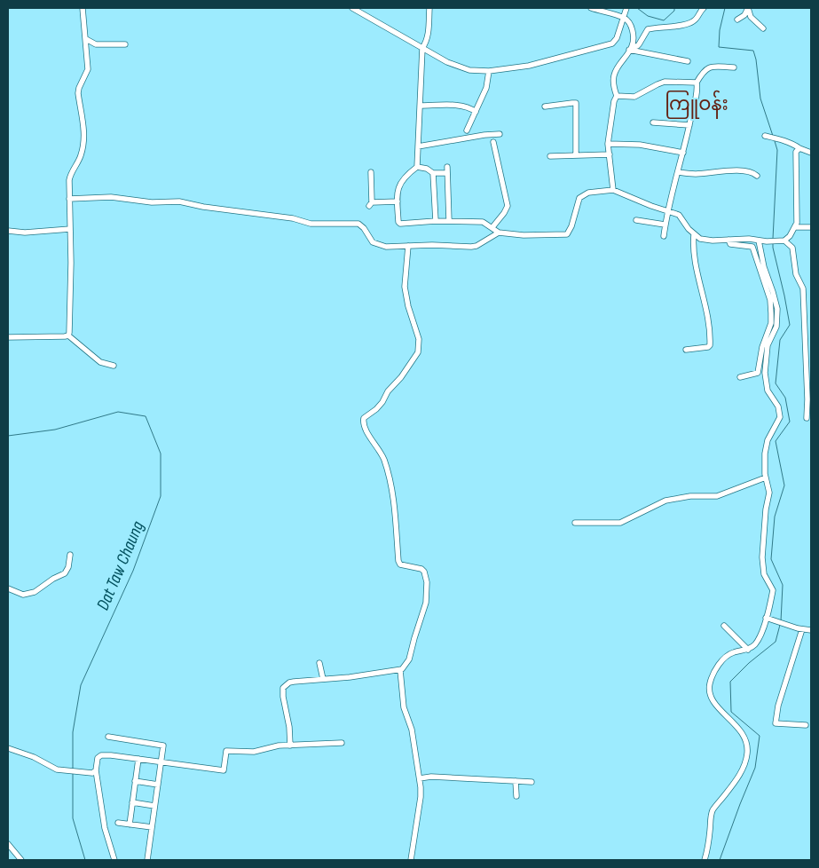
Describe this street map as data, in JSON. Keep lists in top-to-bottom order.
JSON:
{
  "districts": ["ကြူဝန်း"],
  "water": ["Dat Taw Chaung"]
}
